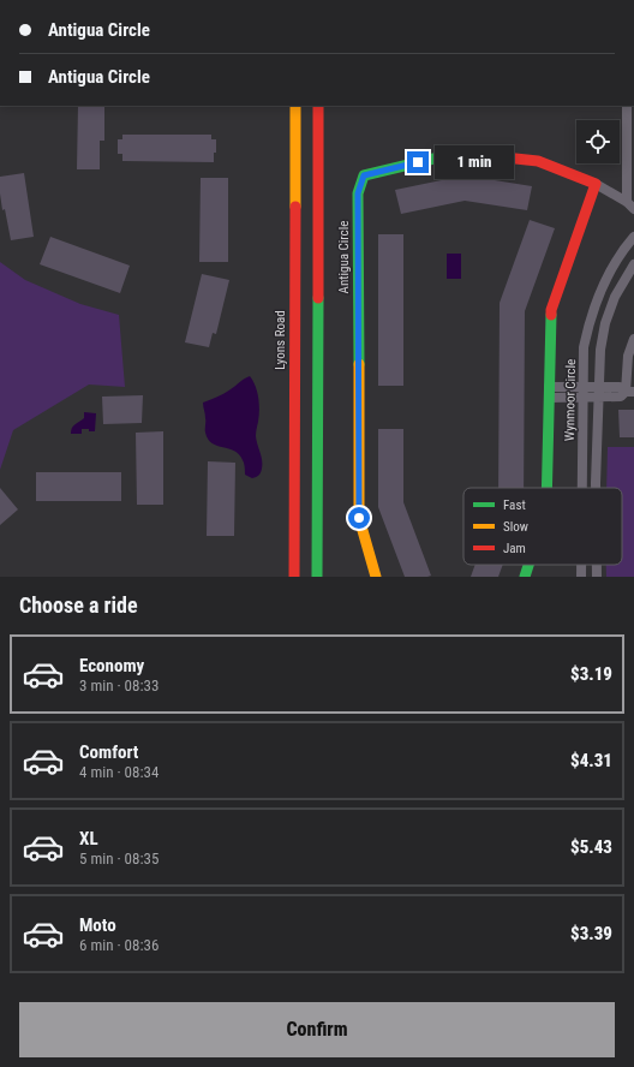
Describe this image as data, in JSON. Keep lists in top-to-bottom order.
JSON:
{
  "streets": {
    "street": ["Antigua Circle", "Lyons Road", "Wynmoor Circle"]
  },
  "legend": ["Fast", "Slow", "Jam"],
  "page": {
    "banner": ["Antigua Circle", "Antigua Circle"],
    "bubble": "1 min",
    "heading": "Choose a ride",
    "list": [
      {
        "name": "Economy",
        "note": "3 min · 08:33",
        "value": "$3.19"
      },
      {
        "name": "Comfort",
        "note": "4 min · 08:34",
        "value": "$4.31"
      },
      {
        "name": "XL",
        "note": "5 min · 08:35",
        "value": "$5.43"
      },
      {
        "name": "Moto",
        "note": "6 min · 08:36",
        "value": "$3.39"
      }
    ],
    "buttons": "Confirm"
  }
}
